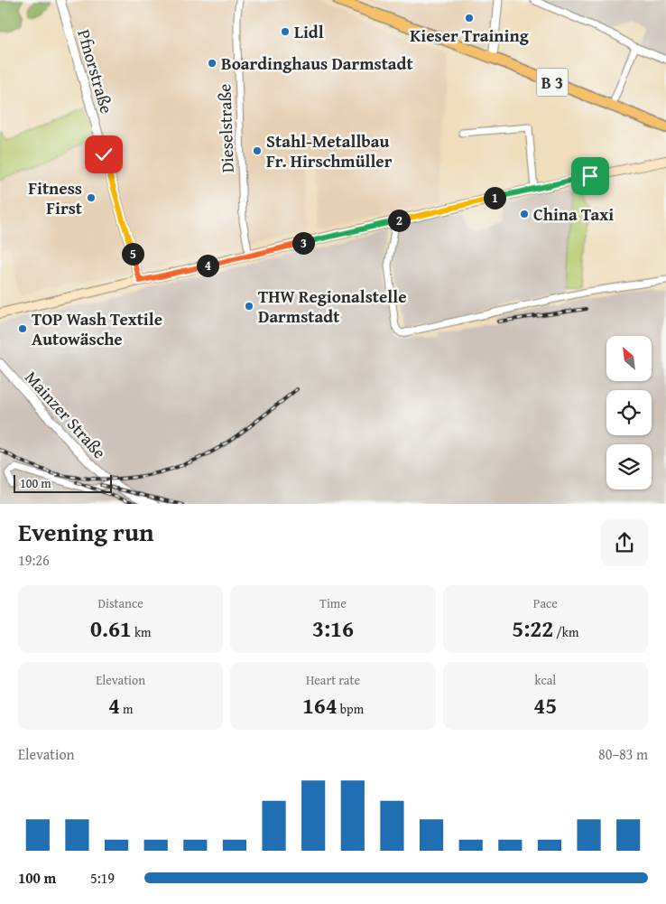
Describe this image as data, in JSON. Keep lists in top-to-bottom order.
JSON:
{
  "streets": {
    "main road": ["B 3"],
    "street": ["Pfnorstraße", "Dieselstraße", "Mainzer Straße"]
  },
  "places": [
    "Kieser Training",
    "Lidl",
    "Boardinghaus Darmstadt",
    "Stahl-Metallbau Fr. Hirschmüller",
    "Fitness First",
    "China Taxi",
    "THW Regionalstelle Darmstadt",
    "TOP Wash Textile Autowäsche"
  ],
  "scale_bar": "100 m",
  "north": "top left",
  "page": {
    "pins": [
      "1",
      "2",
      "3",
      "5",
      "4"
    ],
    "scale": "100 m",
    "heading": ["Evening run", "19:26"],
    "stats": [
      ["Distance", "0.61 km"],
      ["Time", "3:16"],
      ["Pace", "5:22 /km"],
      ["Elevation", "4 m"],
      ["Heart rate", "164 bpm"],
      ["kcal", "45"]
    ],
    "chart": ["Elevation", "80–83 m"],
    "list": [
      {
        "name": "100 m",
        "note": "5:19"
      }
    ]
  }
}
